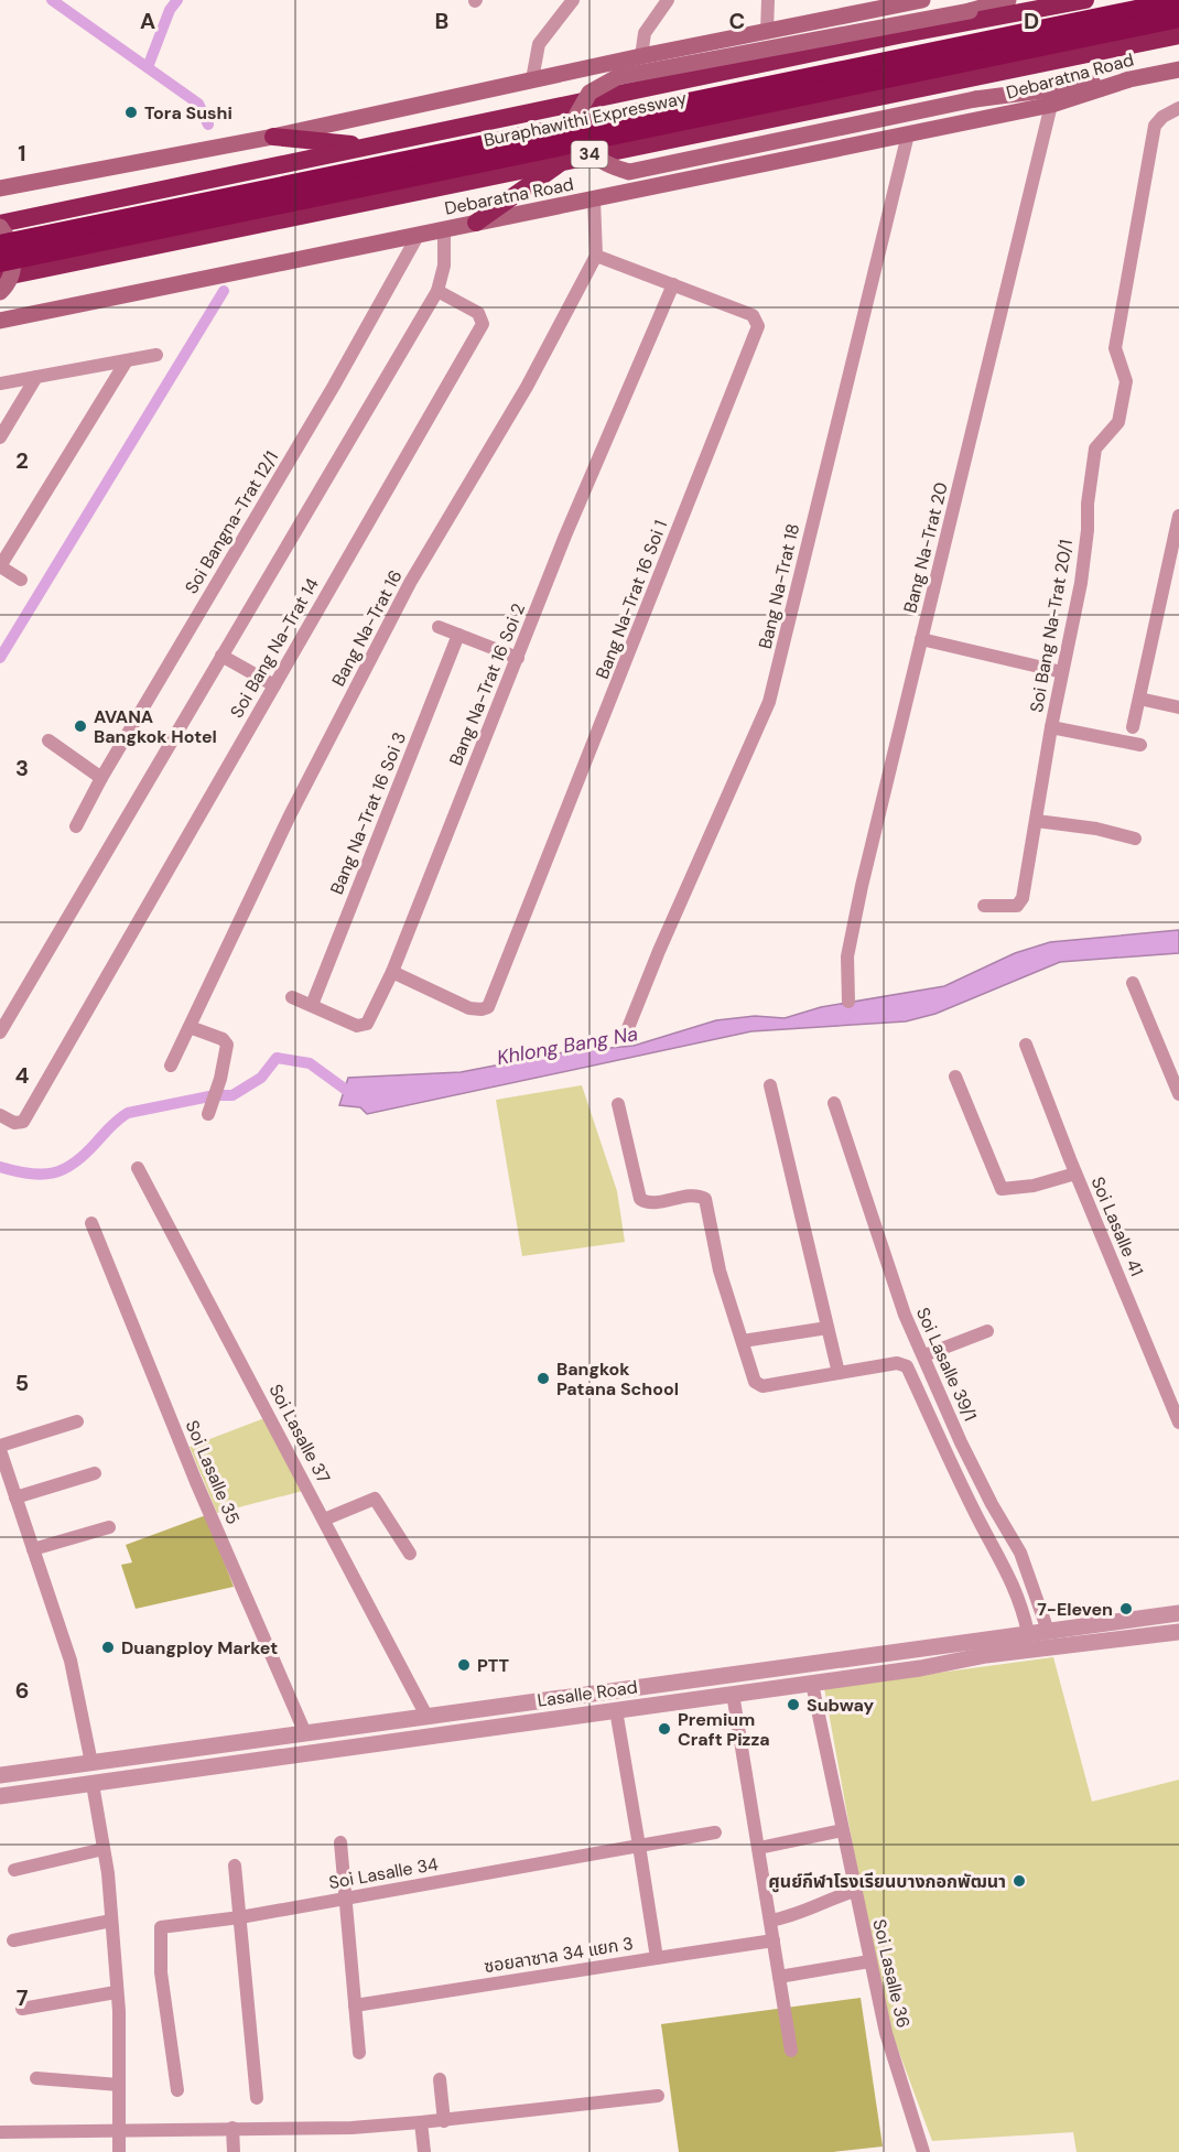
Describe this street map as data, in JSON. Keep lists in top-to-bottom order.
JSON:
{
  "streets": {
    "highway": ["Debaratna Road", "Buraphawithi Expressway", "34"],
    "street": [
      "Soi Bangna-Trat 12/1",
      "Bang Na-Trat 20",
      "Bang Na-Trat 18",
      "Bang Na-Trat 16 Soi 1",
      "Soi Bang Na-Trat 20/1",
      "Bang Na-Trat 16",
      "Soi Bang Na-Trat 14",
      "Bang Na-Trat 16 Soi 2",
      "Bang Na-Trat 16 Soi 3",
      "Soi Lasalle 41",
      "Soi Lasalle 39/1",
      "Soi Lasalle 37",
      "Soi Lasalle 35",
      "Lasalle Road",
      "Soi Lasalle 34",
      "ซอยลาซาล 34 แยก 3",
      "Soi Lasalle 36"
    ]
  },
  "crossings": [
    ["Debaratna Road", "Soi Bangna-Trat 12/1"],
    ["Debaratna Road", "Bang Na-Trat 20"],
    ["Debaratna Road", "Bang Na-Trat 18"],
    ["Bang Na-Trat 16 Soi 1", "Bang Na-Trat 16"],
    ["Bang Na-Trat 16 Soi 1", "Bang Na-Trat 16 Soi 2"],
    ["Bang Na-Trat 16 Soi 2", "Bang Na-Trat 16 Soi 3"],
    ["Soi Lasalle 39/1", "Lasalle Road"],
    ["Soi Lasalle 37", "Lasalle Road"],
    ["Soi Lasalle 35", "Lasalle Road"],
    ["Lasalle Road", "Soi Lasalle 36"],
    ["Soi Lasalle 34", "ซอยลาซาล 34 แยก 3"]
  ],
  "water": ["Khlong Bang Na"],
  "places": [
    "Tora Sushi",
    "AVANA Bangkok Hotel",
    "Bangkok Patana School",
    "7-Eleven",
    "Duangploy Market",
    "PTT",
    "Subway",
    "Premium Craft Pizza",
    "ศูนย์กีฬาโรงเรียนบางกอกพัฒนา"
  ],
  "grid": {
    "columns": [
      "A",
      "B",
      "C",
      "D"
    ],
    "rows": [
      "1",
      "2",
      "3",
      "4",
      "5",
      "6",
      "7"
    ]
  }
}
